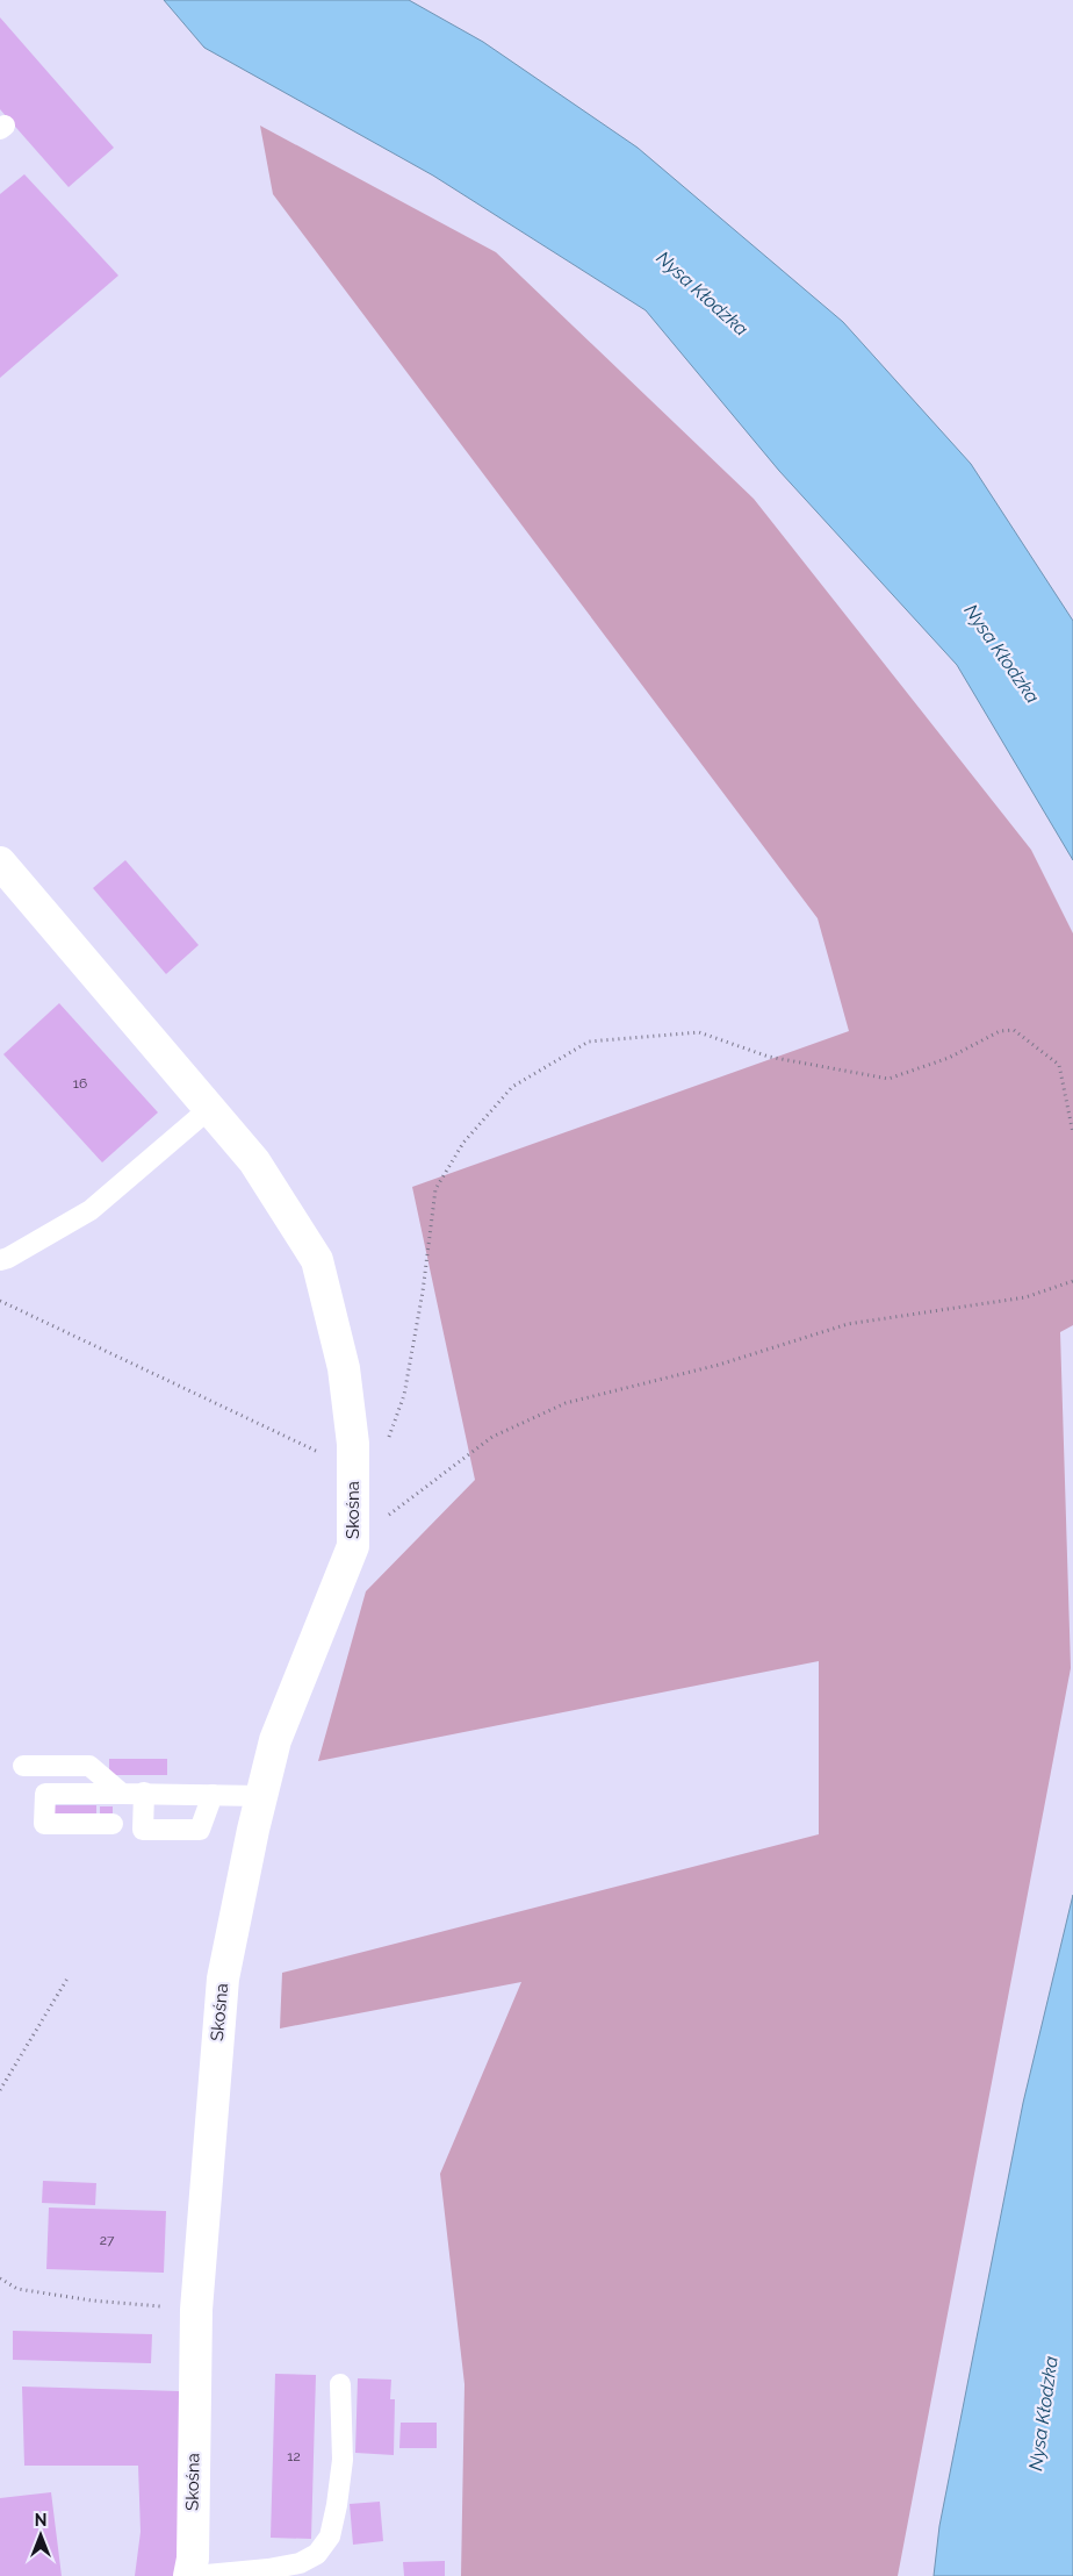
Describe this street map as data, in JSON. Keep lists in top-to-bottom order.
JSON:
{
  "streets": {
    "street": ["Skośna"]
  },
  "water": ["Nysa Kłodzka"],
  "house_numbers": ["16", "27", "12"],
  "north": "top"
}
